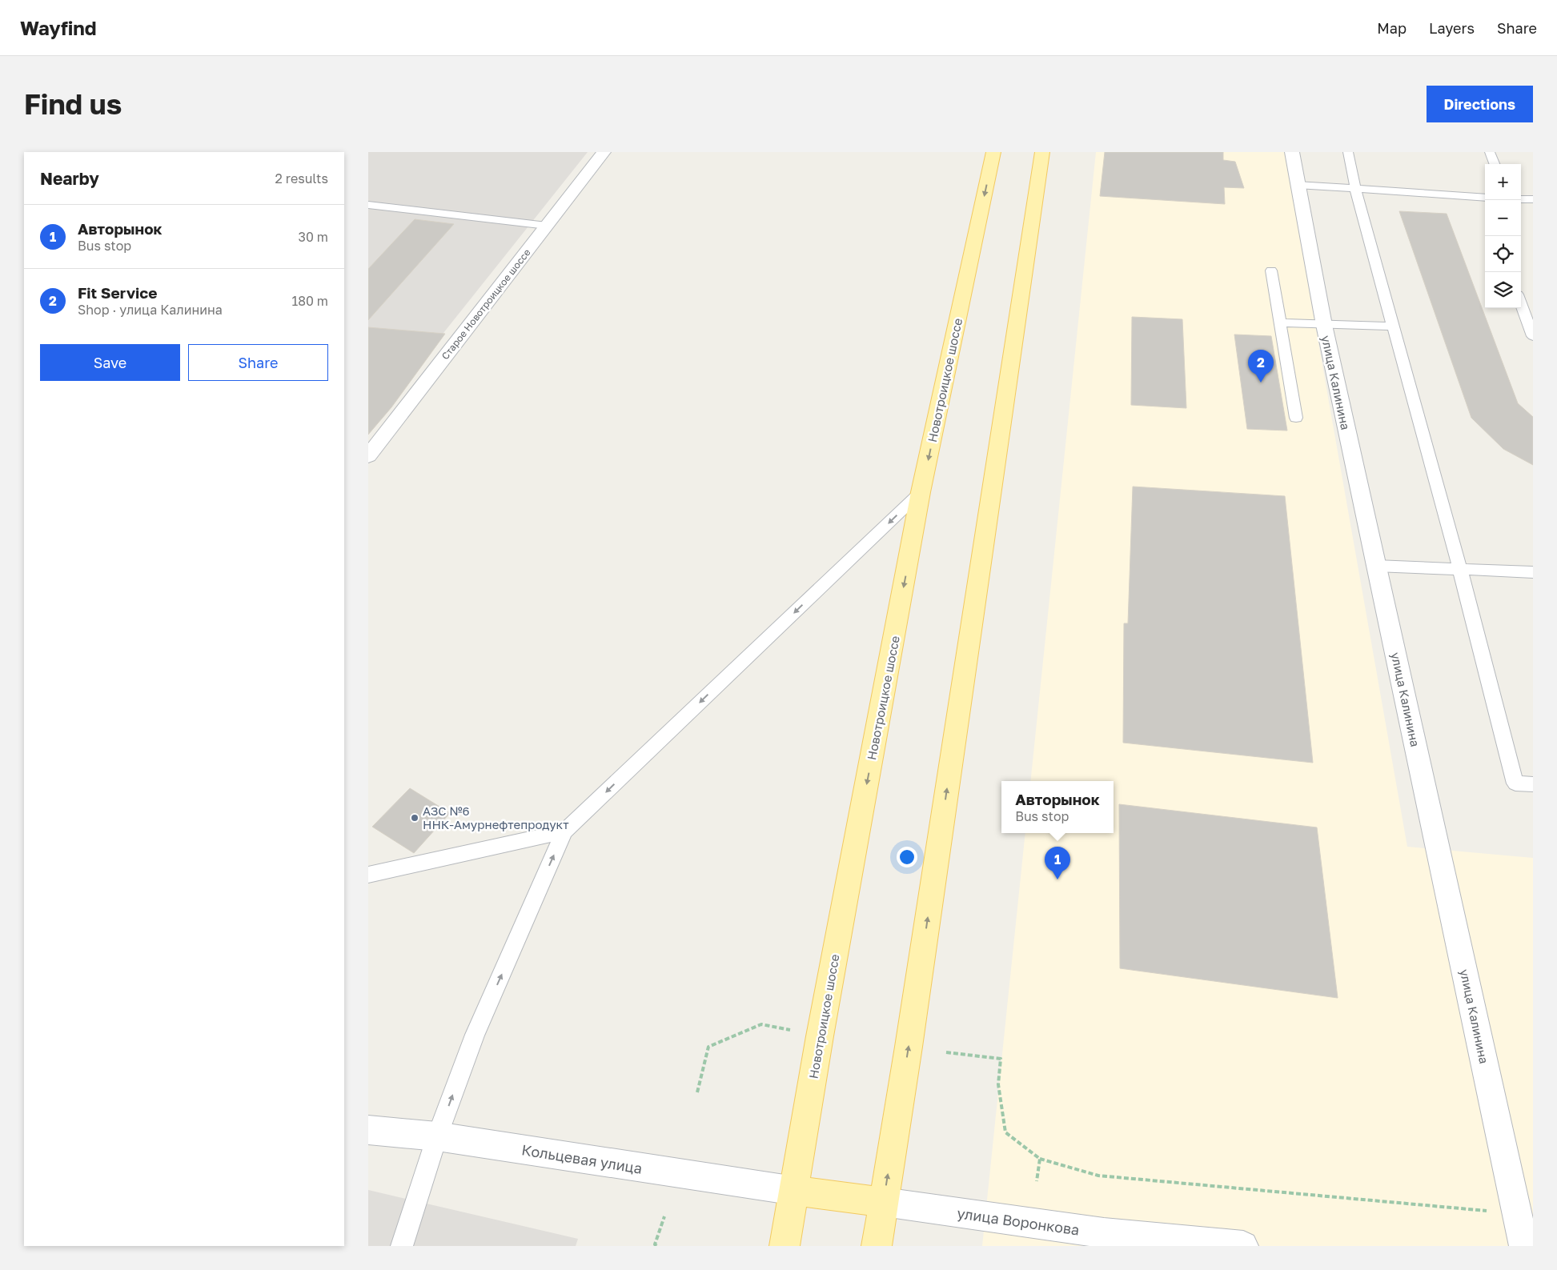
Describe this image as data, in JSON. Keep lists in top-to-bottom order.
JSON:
{
  "streets": {
    "main road": ["Новотроицкое шоссе", "улица Воронкова"],
    "street": ["Старое Новотроицкое шоссе", "улица Калинина", "Кольцевая улица"]
  },
  "crossings": [
    ["Новотроицкое шоссе", "Кольцевая улица"],
    ["Новотроицкое шоссе", "улица Воронкова"],
    ["Кольцевая улица", "улица Воронкова"]
  ],
  "places": ["АЗС №6 ННК-Амурнефтепродукт"],
  "page": {
    "header": "Wayfind",
    "nav": ["Map", "Layers", "Share"],
    "buttons": [
      "Directions",
      ["Save", "Share"]
    ],
    "title": "Find us",
    "heading": ["Nearby", "2 results"],
    "map_buttons": ["+", "−"],
    "list": [
      {
        "mark": "1",
        "name": "Авторынок",
        "note": "Bus stop",
        "value": "30 m"
      },
      {
        "mark": "2",
        "name": "Fit Service",
        "note": "Shop · улица Калинина",
        "value": "180 m"
      }
    ],
    "pins": ["2", "1"],
    "popup": ["Авторынок", "Bus stop"]
  }
}
